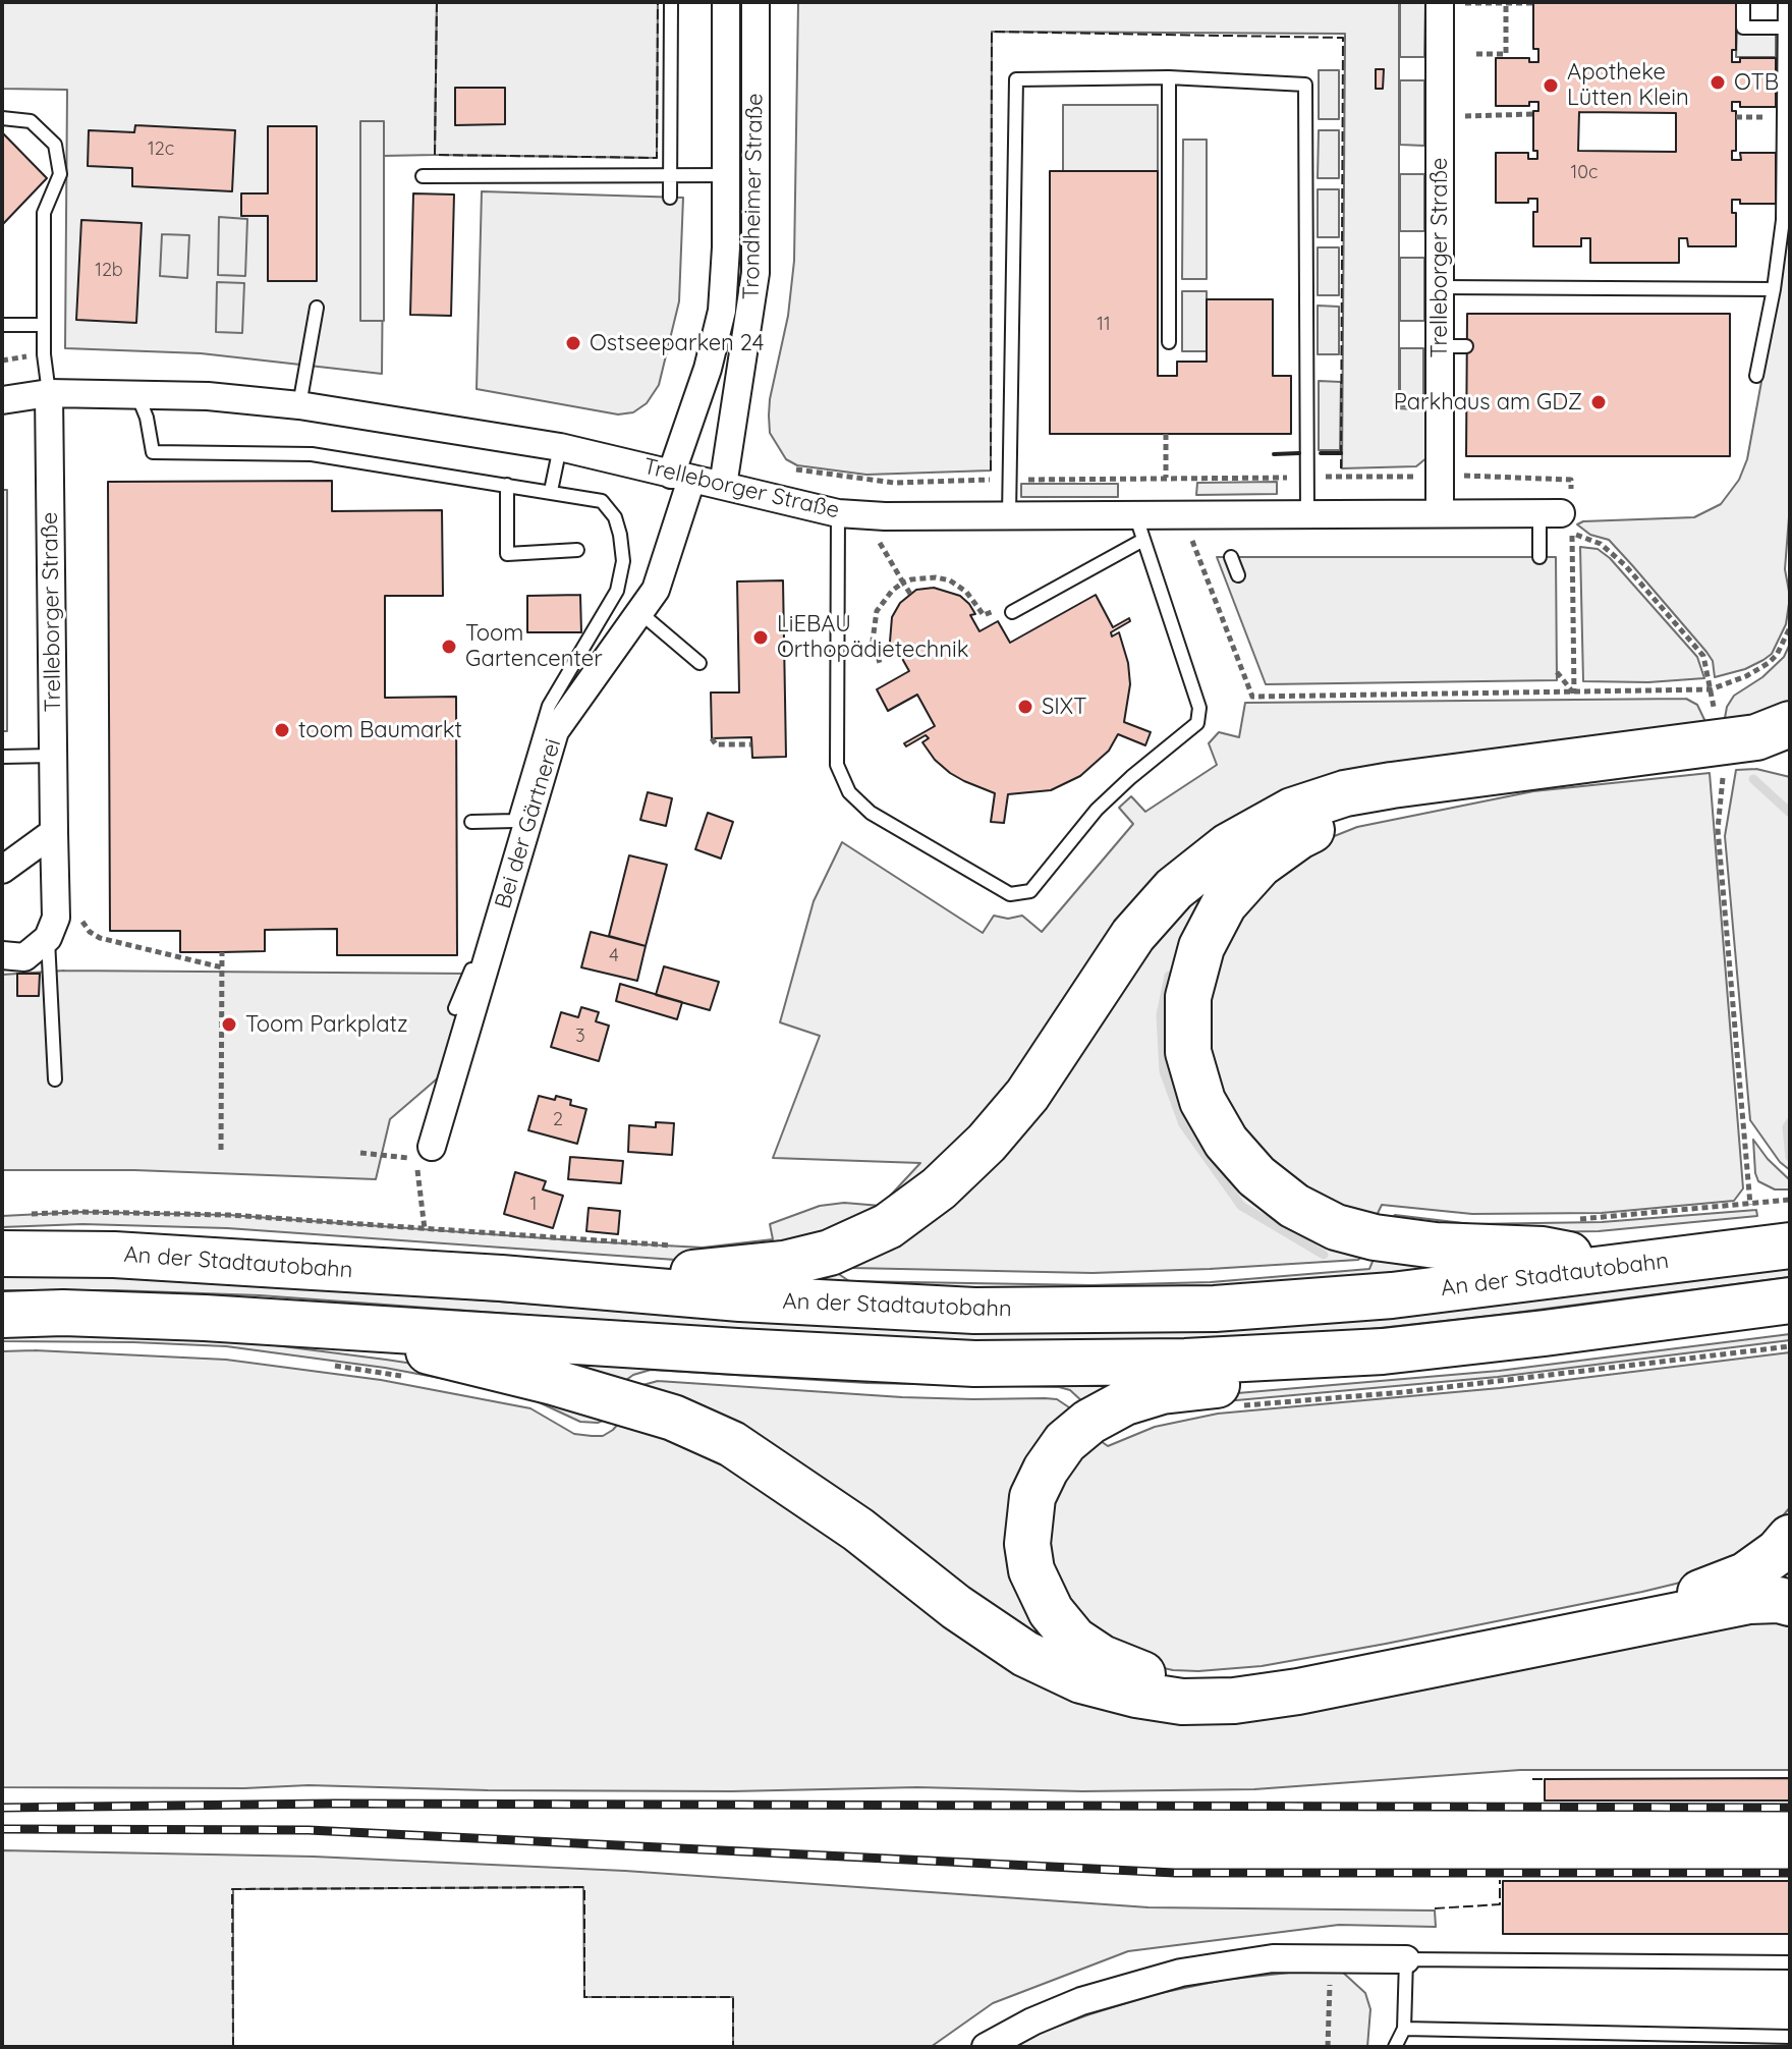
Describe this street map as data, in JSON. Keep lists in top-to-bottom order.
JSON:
{
  "streets": {
    "highway": ["An der Stadtautobahn"],
    "street": ["Trondheimer Straße", "Trelleborger Straße", "Bei der Gärtnerei"]
  },
  "crossings": [
    ["Trondheimer Straße", "Trelleborger Straße"],
    ["Trondheimer Straße", "Bei der Gärtnerei"],
    ["Trelleborger Straße", "Bei der Gärtnerei"]
  ],
  "places": [
    "OTB",
    "Apotheke Lütten Klein",
    "Ostseeparken 24",
    "Parkhaus am GDZ",
    "LiEBAU Orthopädietechnik",
    "Toom Gartencenter",
    "SIXT",
    "toom Baumarkt",
    "Toom Parkplatz"
  ],
  "house_numbers": [
    "12c",
    "10c",
    "12b",
    "11",
    "4",
    "3",
    "2",
    "1"
  ]
}
